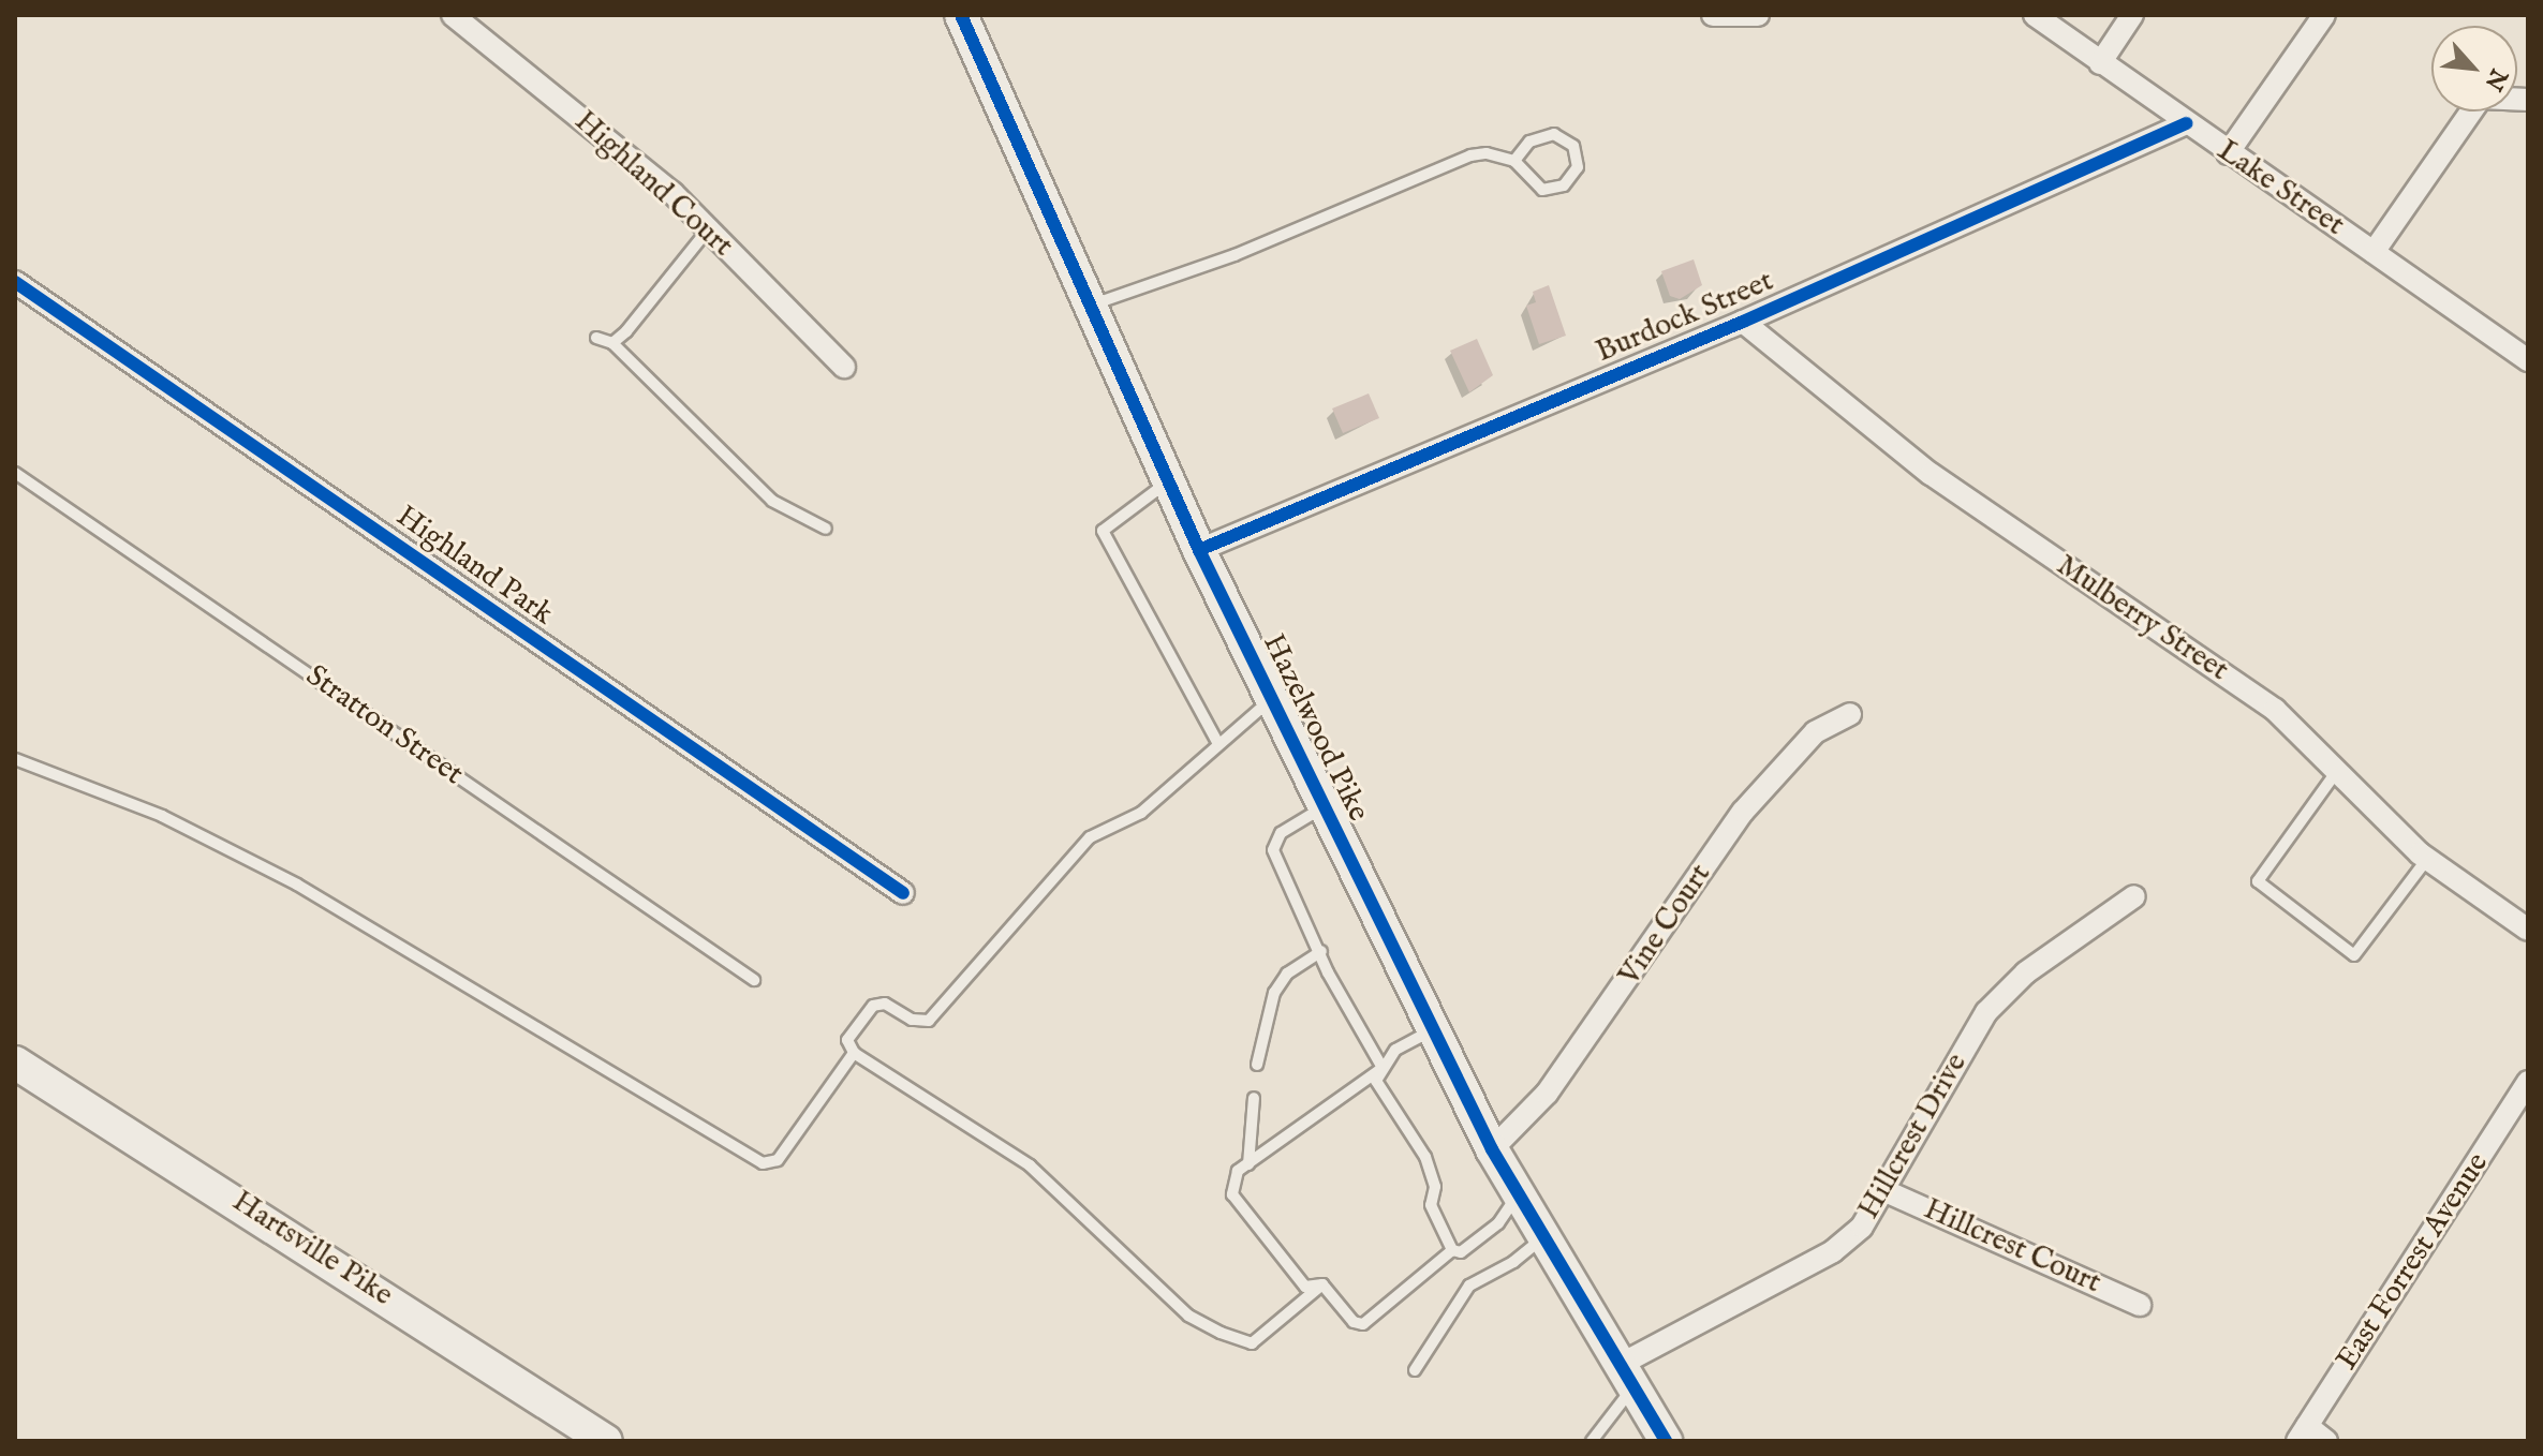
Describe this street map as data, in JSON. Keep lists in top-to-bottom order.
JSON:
{
  "streets": {
    "street": [
      "Highland Court",
      "Lake Street",
      "Burdock Street",
      "Highland Park",
      "Mulberry Street",
      "Hazelwood Pike",
      "Vine Court",
      "Hillcrest Drive",
      "Hillcrest Court",
      "Hartsville Pike",
      "East Forrest Avenue"
    ],
    "lane": ["Stratton Street"]
  },
  "crossings": [
    ["Lake Street", "Burdock Street"],
    ["Burdock Street", "Mulberry Street"],
    ["Burdock Street", "Hazelwood Pike"],
    ["Hazelwood Pike", "Vine Court"],
    ["Hazelwood Pike", "Hillcrest Drive"],
    ["Hillcrest Drive", "Hillcrest Court"]
  ],
  "north": "bottom right"
}
